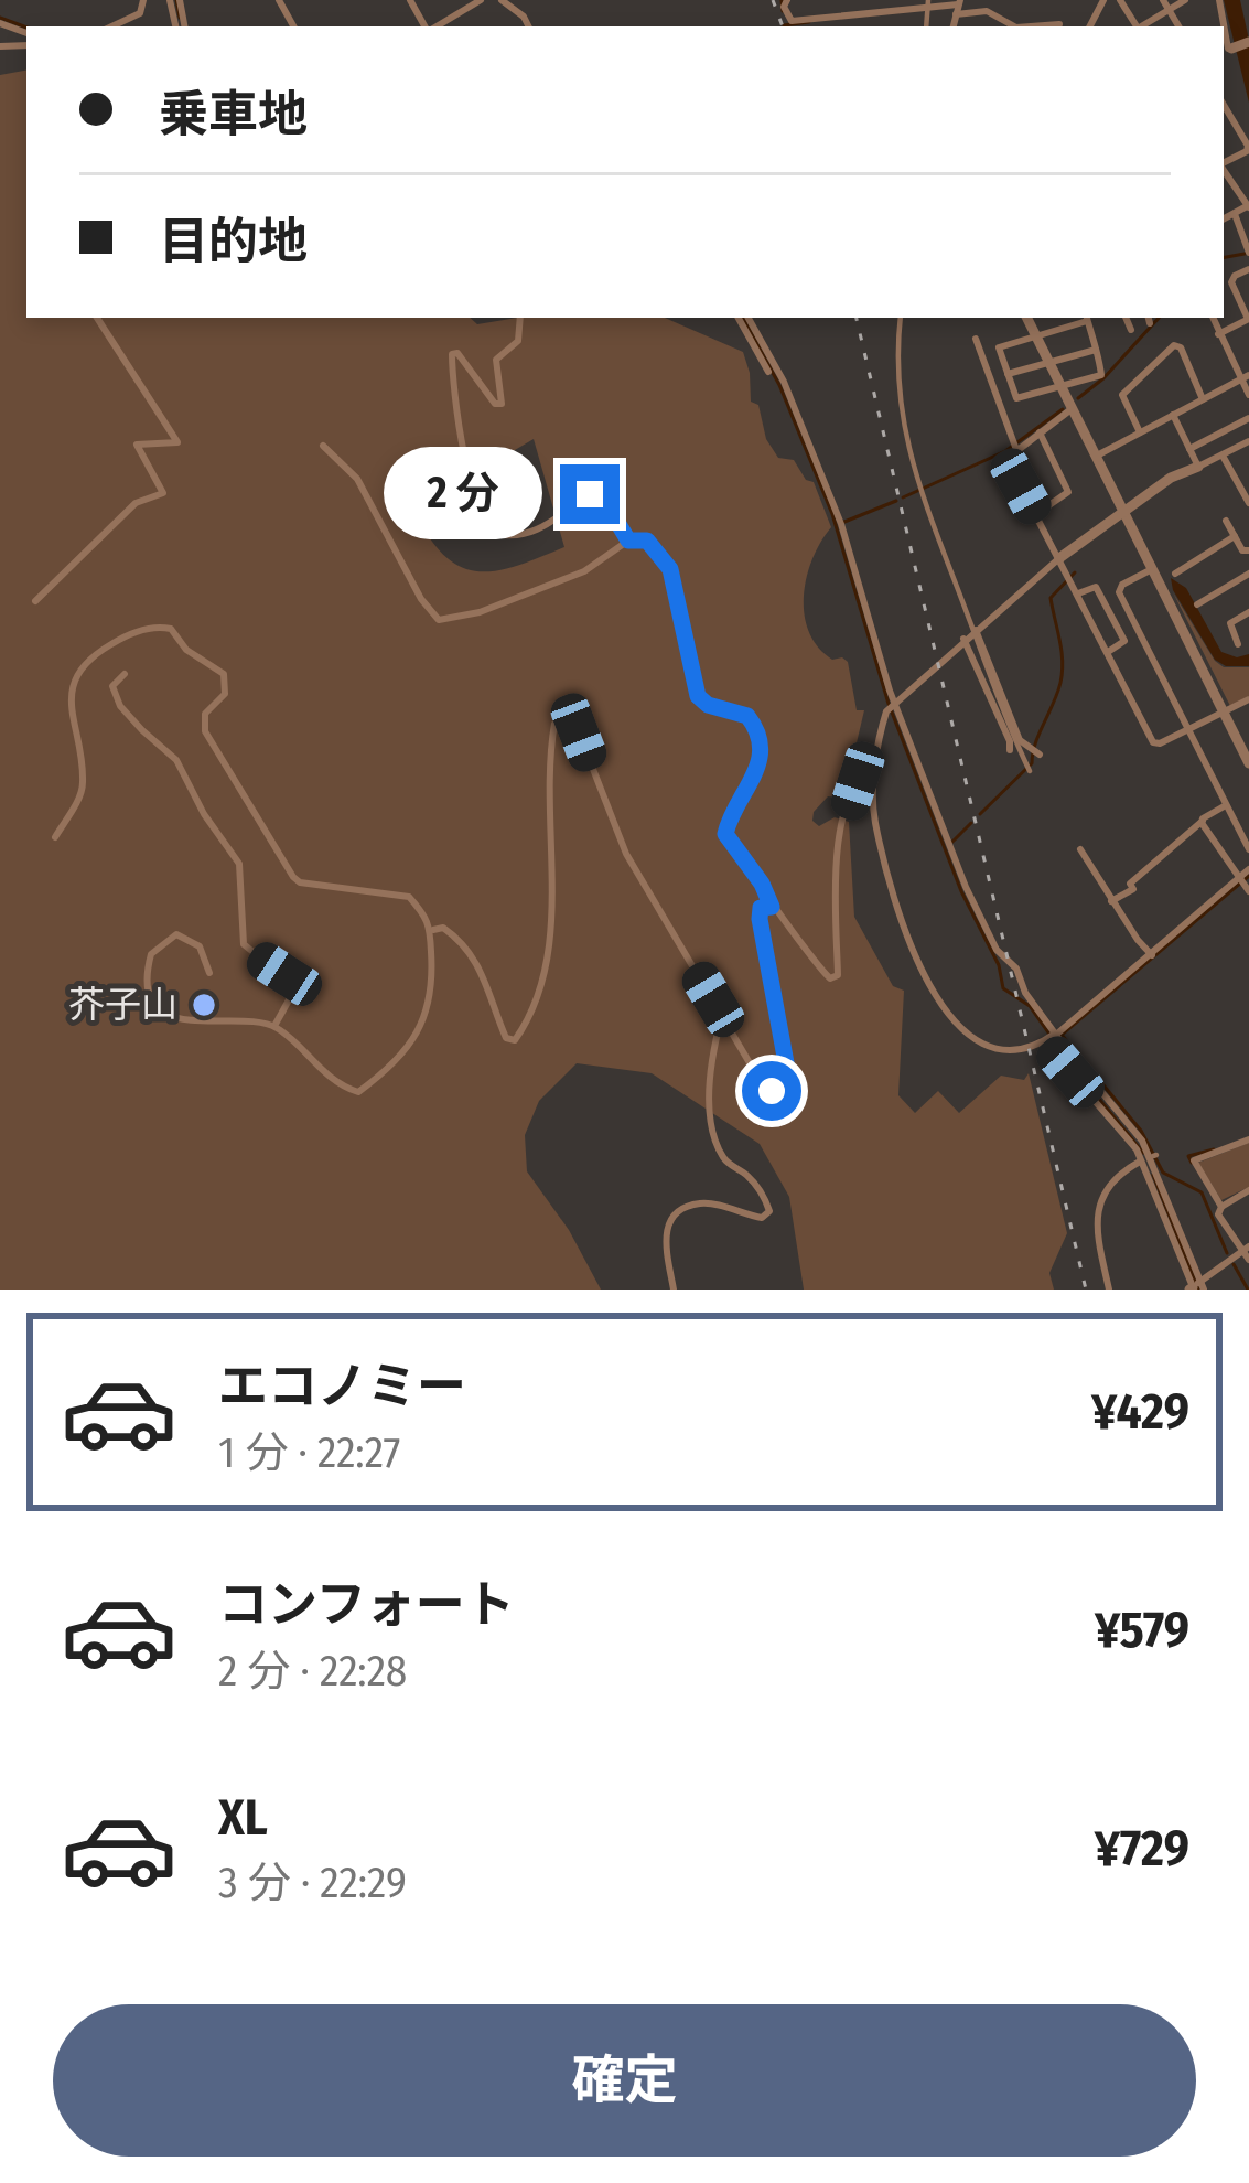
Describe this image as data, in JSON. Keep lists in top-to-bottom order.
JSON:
{
  "places": ["芥子山"],
  "page": {
    "banner": ["乗車地", "目的地"],
    "bubble": "2 分",
    "list": [
      {
        "name": "エコノミー",
        "note": "1 分 · 22:27",
        "value": "¥429"
      },
      {
        "name": "コンフォート",
        "note": "2 分 · 22:28",
        "value": "¥579"
      },
      {
        "name": "XL",
        "note": "3 分 · 22:29",
        "value": "¥729"
      }
    ],
    "buttons": "確定"
  }
}
